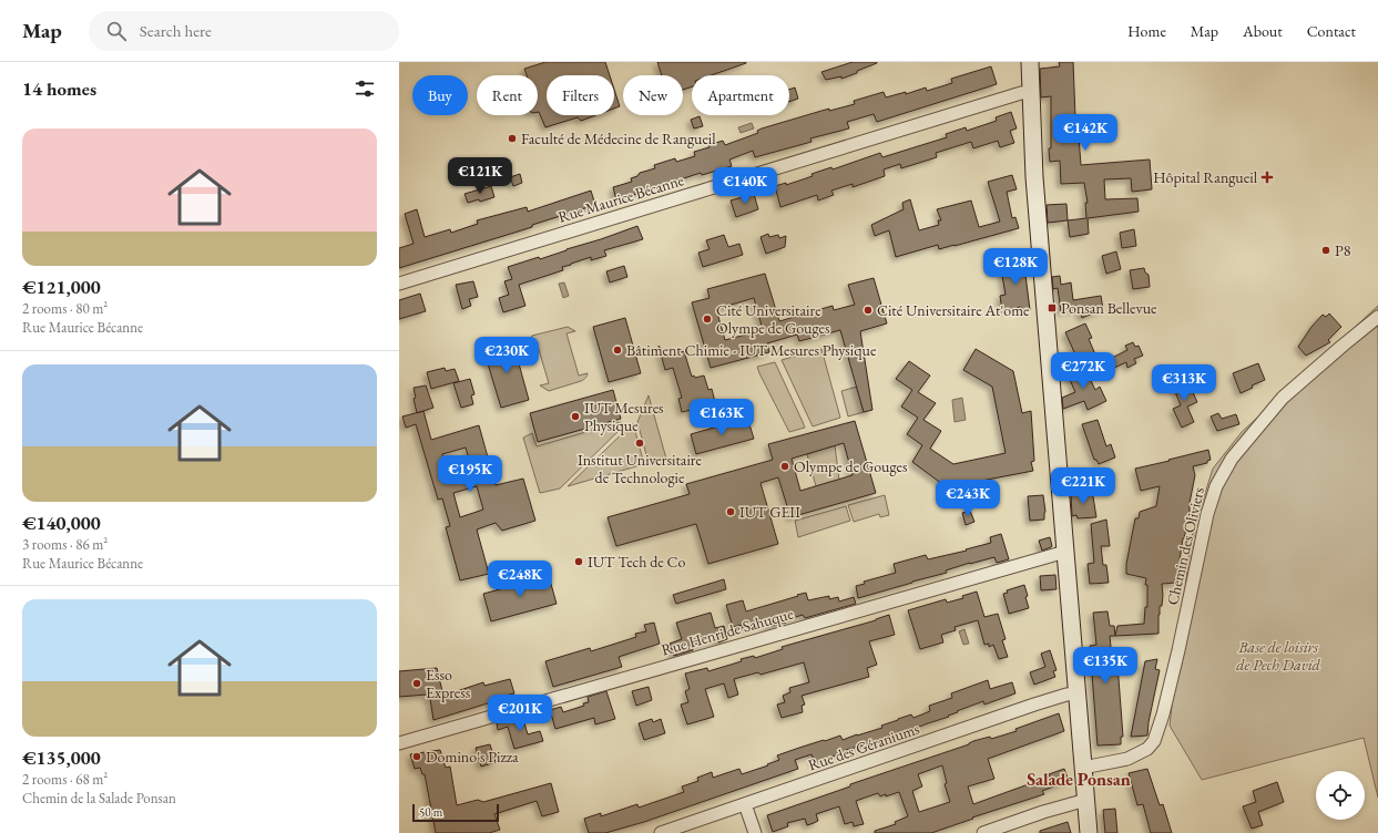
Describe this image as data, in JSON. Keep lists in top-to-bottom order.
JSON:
{
  "streets": {
    "street": [
      "Rue Maurice Bécanne",
      "Chemin des Oliviers",
      "Rue Henri de Sahuque",
      "Rue des Géraniums"
    ]
  },
  "districts": ["Salade Ponsan"],
  "parks": ["Base de loisirs de Pech David"],
  "places": {
    "other": [
      "Faculté de Médecine de Rangueil",
      "P8",
      "Cité Universitaire At'ome",
      "Cité Universitaire Olympe de Gouges",
      "Bâtiment Chimie - IUT Mesures Physique",
      "IUT Mesures Physique",
      "Institut Universitaire de Technologie",
      "Olympe de Gouges",
      "IUT GEII",
      "IUT Tech de Co",
      "Esso Express",
      "Domino's Pizza"
    ],
    "health": ["Hôpital Rangueil"],
    "transit": ["Ponsan Bellevue"]
  },
  "scale_bar": "50 m",
  "page": {
    "header": "Map",
    "search": "Search here",
    "nav": [
      "Home",
      "Map",
      "About",
      "Contact"
    ],
    "heading": "14 homes",
    "chip": [
      "Buy",
      "Rent",
      "Filters",
      "New",
      "Apartment"
    ],
    "price": [
      "€142K",
      "€121K",
      "€140K",
      "€128K",
      "€230K",
      "€272K",
      "€313K",
      "€163K",
      "€195K",
      "€221K",
      "€243K",
      "€248K",
      "€135K",
      "€201K"
    ],
    "list": [
      {
        "name": "€121,000",
        "note": "2 rooms · 80 m² · Rue Maurice Bécanne"
      },
      {
        "name": "€140,000",
        "note": "3 rooms · 86 m² · Rue Maurice Bécanne"
      },
      {
        "name": "€135,000",
        "note": "2 rooms · 68 m² · Chemin de la Salade Ponsan"
      }
    ],
    "scale": "50 m"
  }
}
